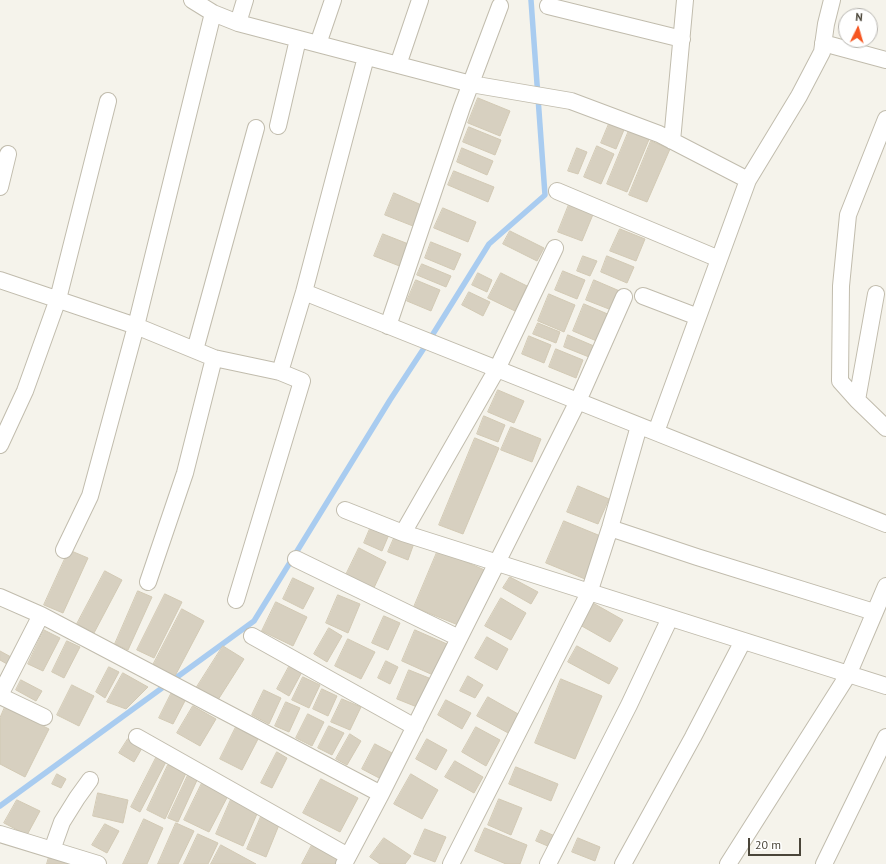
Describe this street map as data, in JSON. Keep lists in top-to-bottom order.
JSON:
{
  "scale_bar": "20 m",
  "north": "top"
}
